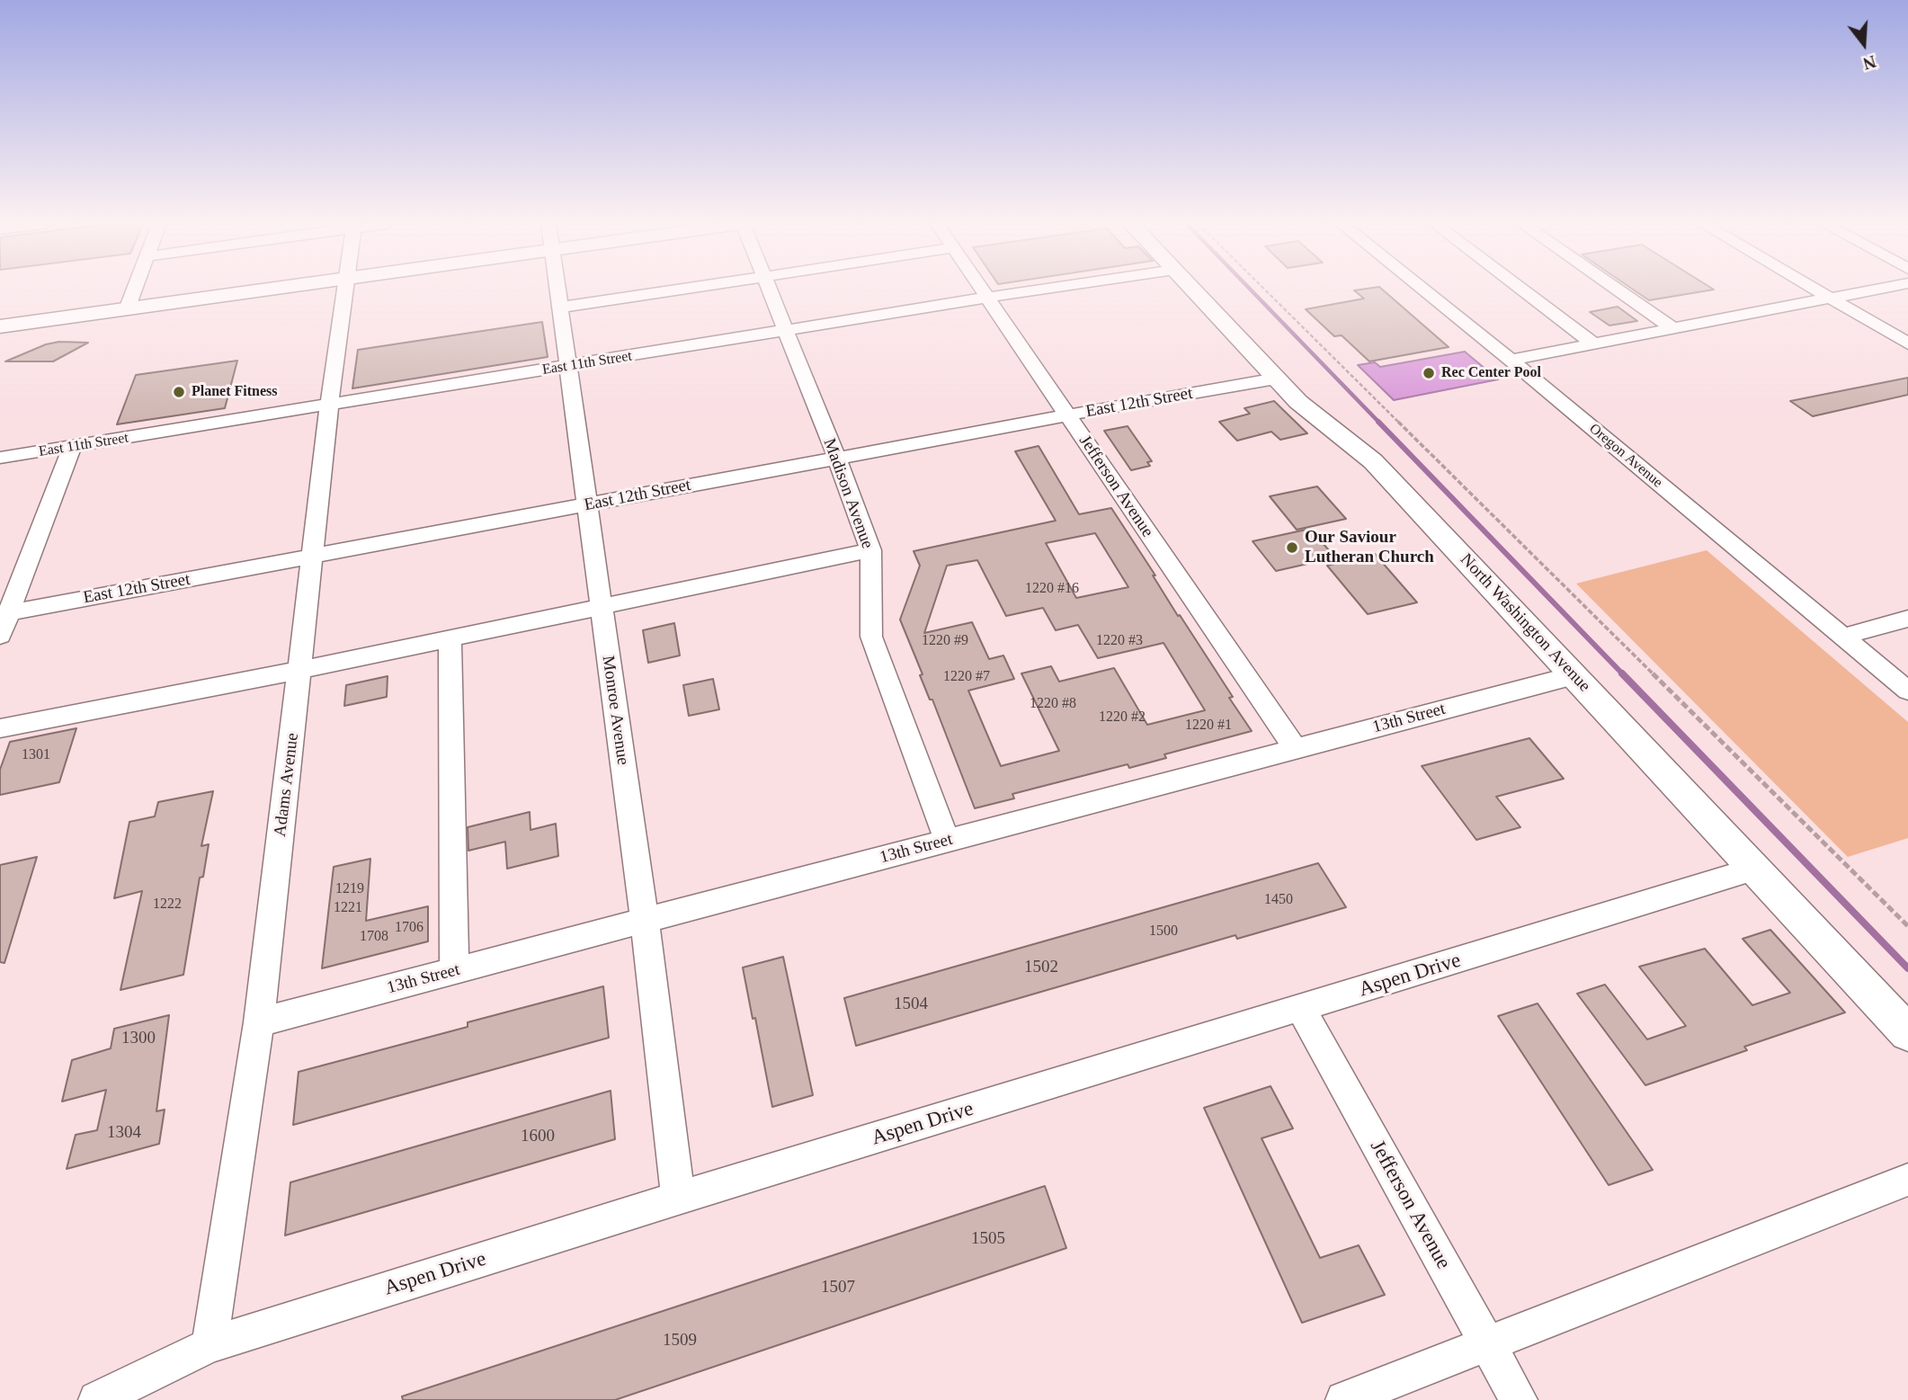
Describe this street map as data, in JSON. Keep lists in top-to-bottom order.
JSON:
{
  "streets": {
    "main road": ["North Washington Avenue"],
    "street": [
      "East 11th Street",
      "East 12th Street",
      "Oregon Avenue",
      "Jefferson Avenue",
      "Madison Avenue",
      "Monroe Avenue",
      "13th Street",
      "Adams Avenue",
      "Aspen Drive"
    ]
  },
  "crossings": [
    ["East 11th Street", "Jefferson Avenue"],
    ["East 11th Street", "Madison Avenue"],
    ["East 11th Street", "Monroe Avenue"],
    ["East 11th Street", "Adams Avenue"],
    ["East 12th Street", "Jefferson Avenue"],
    ["East 12th Street", "Madison Avenue"],
    ["East 12th Street", "North Washington Avenue"],
    ["East 12th Street", "Monroe Avenue"],
    ["East 12th Street", "Adams Avenue"],
    ["Jefferson Avenue", "13th Street"],
    ["Jefferson Avenue", "Aspen Drive"],
    ["Madison Avenue", "13th Street"],
    ["North Washington Avenue", "13th Street"],
    ["North Washington Avenue", "Aspen Drive"],
    ["Monroe Avenue", "13th Street"],
    ["Monroe Avenue", "Aspen Drive"],
    ["13th Street", "Adams Avenue"],
    ["Adams Avenue", "Aspen Drive"]
  ],
  "places": ["Rec Center Pool", "Planet Fitness", "Our Saviour Lutheran Church"],
  "house_numbers": [
    "1220 #16",
    "1220 #9",
    "1220 #3",
    "1220 #7",
    "1220 #8",
    "1220 #2",
    "1220 #1",
    "1301",
    "1219",
    "1450",
    "1222",
    "1221",
    "1706",
    "1500",
    "1708",
    "1502",
    "1504",
    "1300",
    "1304",
    "1600",
    "1505",
    "1507",
    "1509"
  ],
  "north": "bottom"
}
